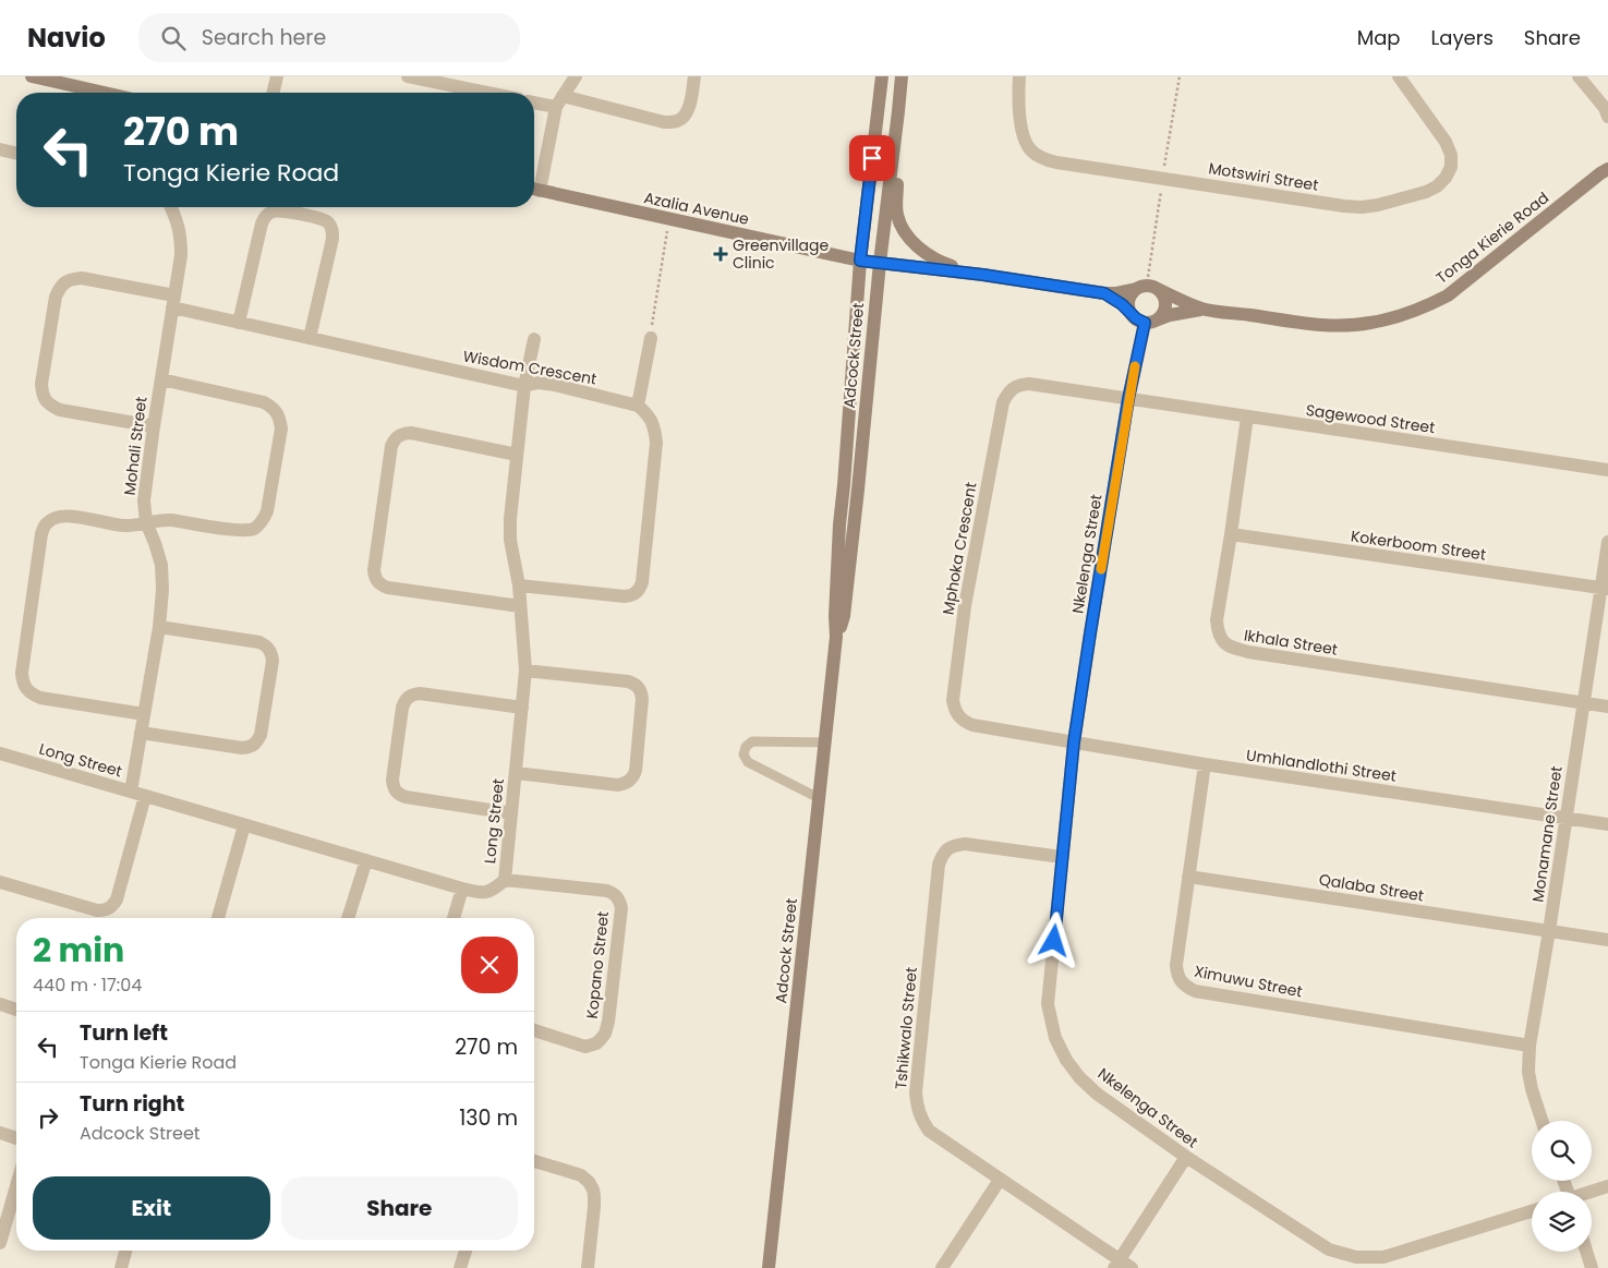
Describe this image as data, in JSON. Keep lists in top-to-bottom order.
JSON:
{
  "streets": {
    "main road": ["Azalia Avenue", "Tonga Kierie Road", "Adcock Street"],
    "street": [
      "Motswiri Street",
      "Wisdom Crescent",
      "Sagewood Street",
      "Mohali Street",
      "Kokerboom Street",
      "Mphoka Crescent",
      "Nkelenga Street",
      "Ikhala Street",
      "Long Street",
      "Umhlandlothi Street",
      "Monamane Street",
      "Qalaba Street",
      "Kopano Street",
      "Ximuwu Street",
      "Tshikwalo Street"
    ]
  },
  "crossings": [
    ["Azalia Avenue", "Adcock Street"],
    ["Tonga Kierie Road", "Nkelenga Street"],
    ["Wisdom Crescent", "Mohali Street"],
    ["Wisdom Crescent", "Long Street"],
    ["Sagewood Street", "Mphoka Crescent"],
    ["Sagewood Street", "Nkelenga Street"],
    ["Sagewood Street", "Ikhala Street"],
    ["Mohali Street", "Long Street"],
    ["Kokerboom Street", "Ikhala Street"],
    ["Kokerboom Street", "Monamane Street"],
    ["Mphoka Crescent", "Nkelenga Street"],
    ["Mphoka Crescent", "Umhlandlothi Street"],
    ["Nkelenga Street", "Umhlandlothi Street"],
    ["Nkelenga Street", "Tshikwalo Street"],
    ["Ikhala Street", "Monamane Street"],
    ["Long Street", "Kopano Street"],
    ["Umhlandlothi Street", "Monamane Street"],
    ["Umhlandlothi Street", "Ximuwu Street"],
    ["Monamane Street", "Qalaba Street"],
    ["Monamane Street", "Ximuwu Street"],
    ["Qalaba Street", "Ximuwu Street"]
  ],
  "places": {
    "health": ["Greenvillage Clinic"]
  },
  "page": {
    "header": "Navio",
    "search": "Search here",
    "nav": ["Map", "Layers", "Share"],
    "turn": ["270 m", "Tonga Kierie Road"],
    "heading": ["2 min", "440 m · 17:04"],
    "list": [
      {
        "name": "Turn left",
        "note": "Tonga Kierie Road",
        "value": "270 m"
      },
      {
        "name": "Turn right",
        "note": "Adcock Street",
        "value": "130 m"
      }
    ],
    "buttons": ["Exit", "Share"]
  }
}
